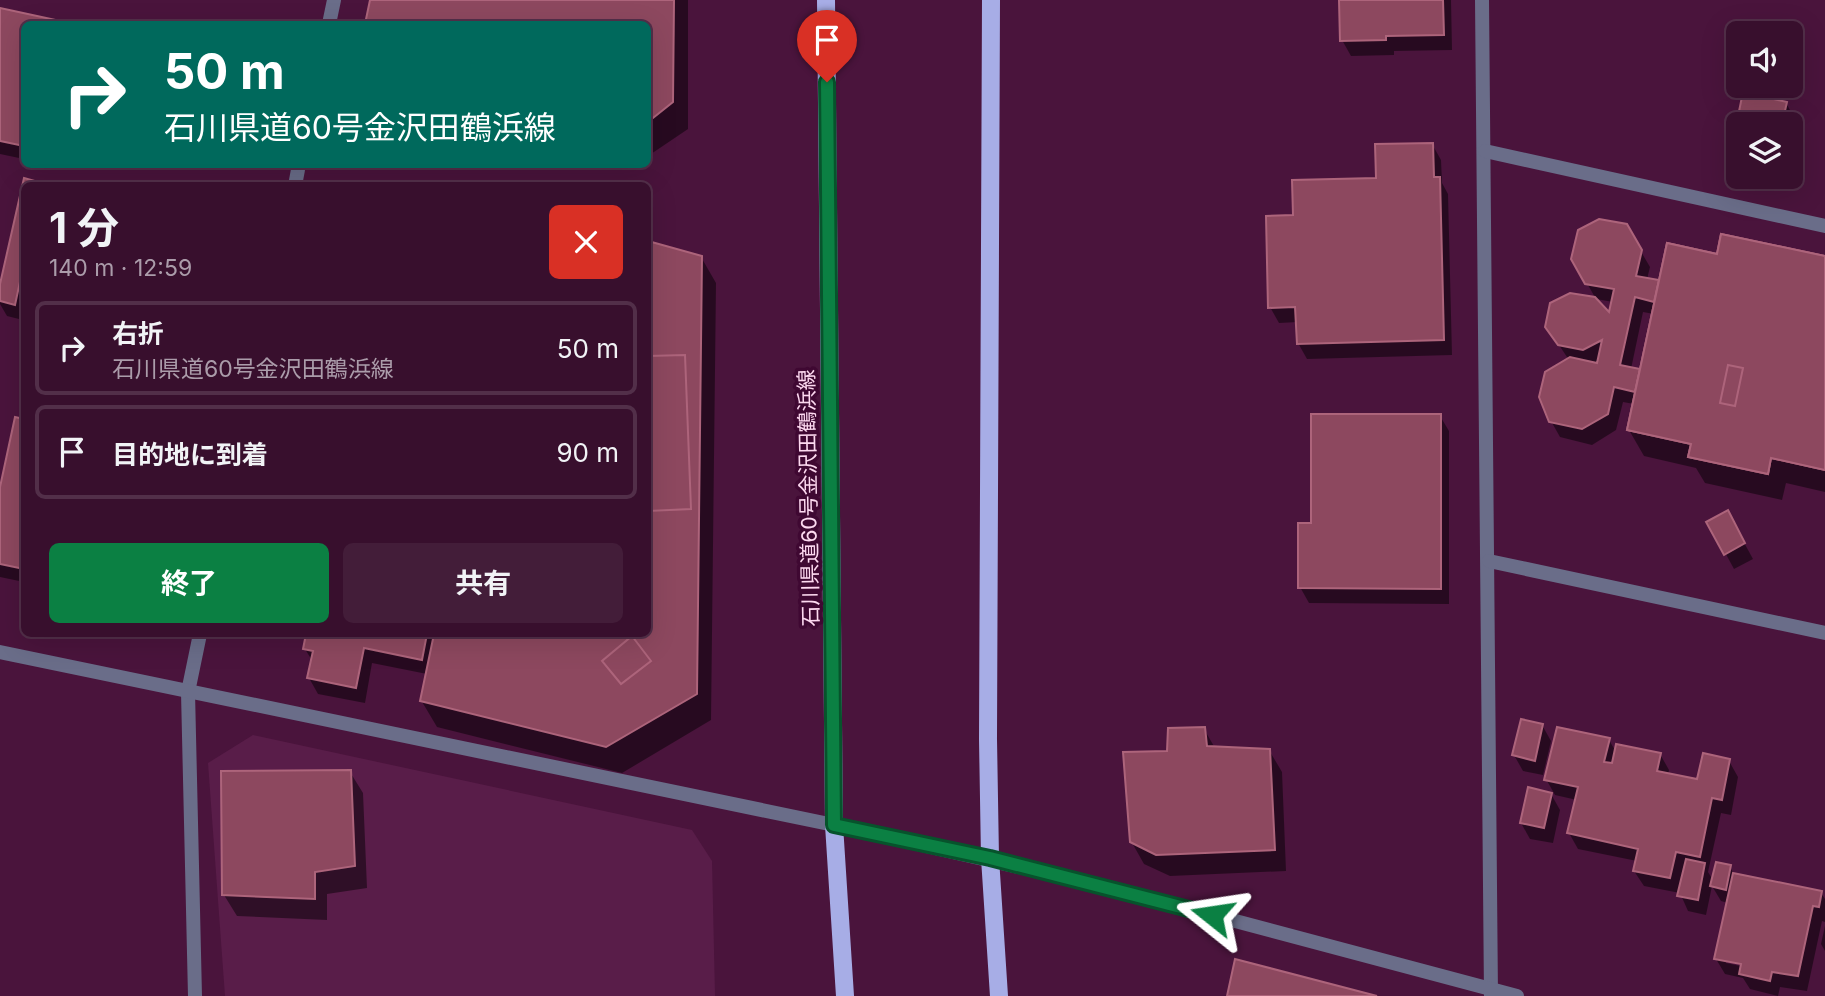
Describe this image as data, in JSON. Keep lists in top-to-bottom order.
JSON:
{
  "streets": {
    "main road": ["石川県道60号金沢田鶴浜線"]
  },
  "page": {
    "turn": ["50 m", "石川県道60号金沢田鶴浜線"],
    "heading": ["1 分", "140 m · 12:59"],
    "list": [
      {
        "name": "右折",
        "note": "石川県道60号金沢田鶴浜線",
        "value": "50 m"
      },
      {
        "name": "目的地に到着",
        "value": "90 m"
      }
    ],
    "buttons": ["終了", "共有"]
  }
}
